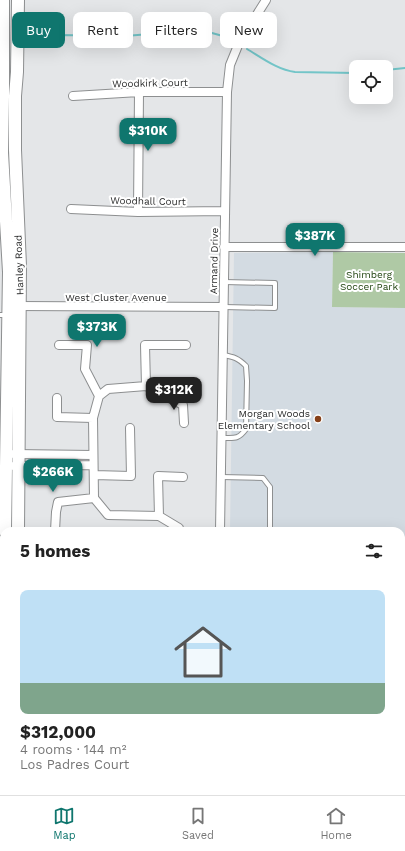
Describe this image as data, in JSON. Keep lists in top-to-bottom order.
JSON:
{
  "streets": {
    "main road": ["Hanley Road"],
    "street": [
      "Woodkirk Court",
      "Woodhall Court",
      "Armand Drive",
      "West Cluster Avenue"
    ]
  },
  "crossings": [
    ["Woodkirk Court", "Armand Drive"],
    ["Woodhall Court", "Armand Drive"],
    ["Armand Drive", "West Cluster Avenue"],
    ["Hanley Road", "West Cluster Avenue"]
  ],
  "parks": ["Shimberg Soccer Park"],
  "places": ["Morgan Woods Elementary School"],
  "page": {
    "chip": [
      "Buy",
      "Rent",
      "Filters",
      "New"
    ],
    "price": [
      "$310K",
      "$387K",
      "$373K",
      "$312K",
      "$266K"
    ],
    "heading": "5 homes",
    "list": [
      {
        "name": "$312,000",
        "note": "4 rooms · 144 m² · Los Padres Court"
      }
    ],
    "tabs": ["Map", "Saved", "Home"]
  }
}
